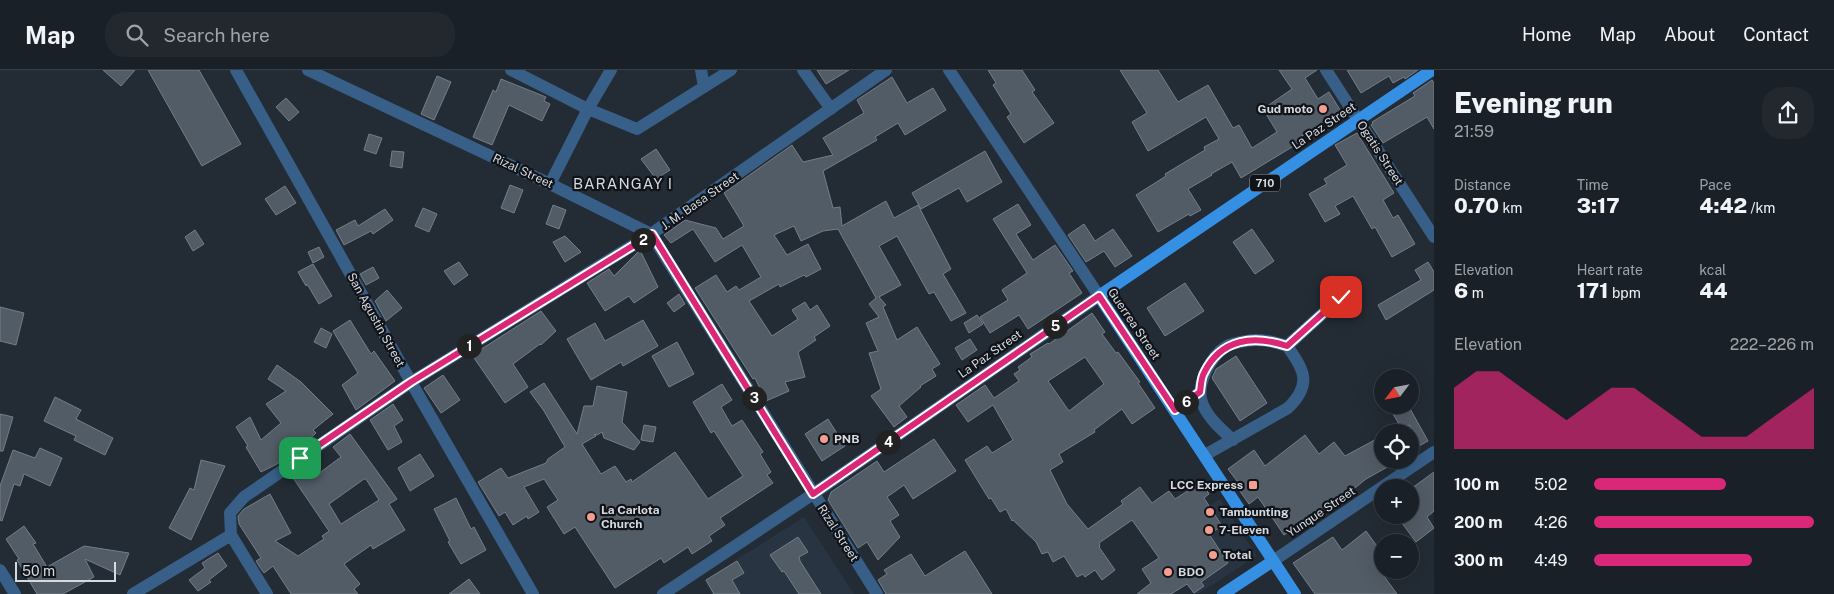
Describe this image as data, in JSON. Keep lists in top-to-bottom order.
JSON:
{
  "streets": {
    "main road": [
      "La Paz Street",
      "710",
      "Guerrea Street",
      "Yunque Street"
    ],
    "street": [
      "Ogatis Street",
      "Rizal Street",
      "J. M. Basa Street",
      "San Agustin Street"
    ]
  },
  "crossings": [
    ["La Paz Street", "Ogatis Street"],
    ["La Paz Street", "Rizal Street"],
    ["La Paz Street", "Guerrea Street"],
    ["Rizal Street", "J. M. Basa Street"],
    ["J. M. Basa Street", "San Agustin Street"],
    ["Guerrea Street", "Yunque Street"]
  ],
  "districts": ["BARANGAY I"],
  "places": {
    "other": [
      "Gud moto",
      "PNB",
      "Tambunting",
      "La Carlota Church",
      "7-Eleven",
      "Total",
      "BDO"
    ],
    "transit": ["LCC Express"]
  },
  "scale_bar": "50 m",
  "north": "bottom left",
  "page": {
    "header": "Map",
    "search": "Search here",
    "nav": [
      "Home",
      "Map",
      "About",
      "Contact"
    ],
    "heading": ["Evening run", "21:59"],
    "stats": [
      ["Distance", "0.70 km"],
      ["Time", "3:17"],
      ["Pace", "4:42 /km"],
      ["Elevation", "6 m"],
      ["Heart rate", "171 bpm"],
      ["kcal", "44"]
    ],
    "pins": [
      "2",
      "5",
      "1",
      "3",
      "6",
      "4"
    ],
    "chart": ["Elevation", "222–226 m"],
    "map_buttons": ["+", "−"],
    "list": [
      {
        "name": "100 m",
        "note": "5:02"
      },
      {
        "name": "200 m",
        "note": "4:26"
      },
      {
        "name": "300 m",
        "note": "4:49"
      }
    ],
    "scale": "50 m"
  }
}
